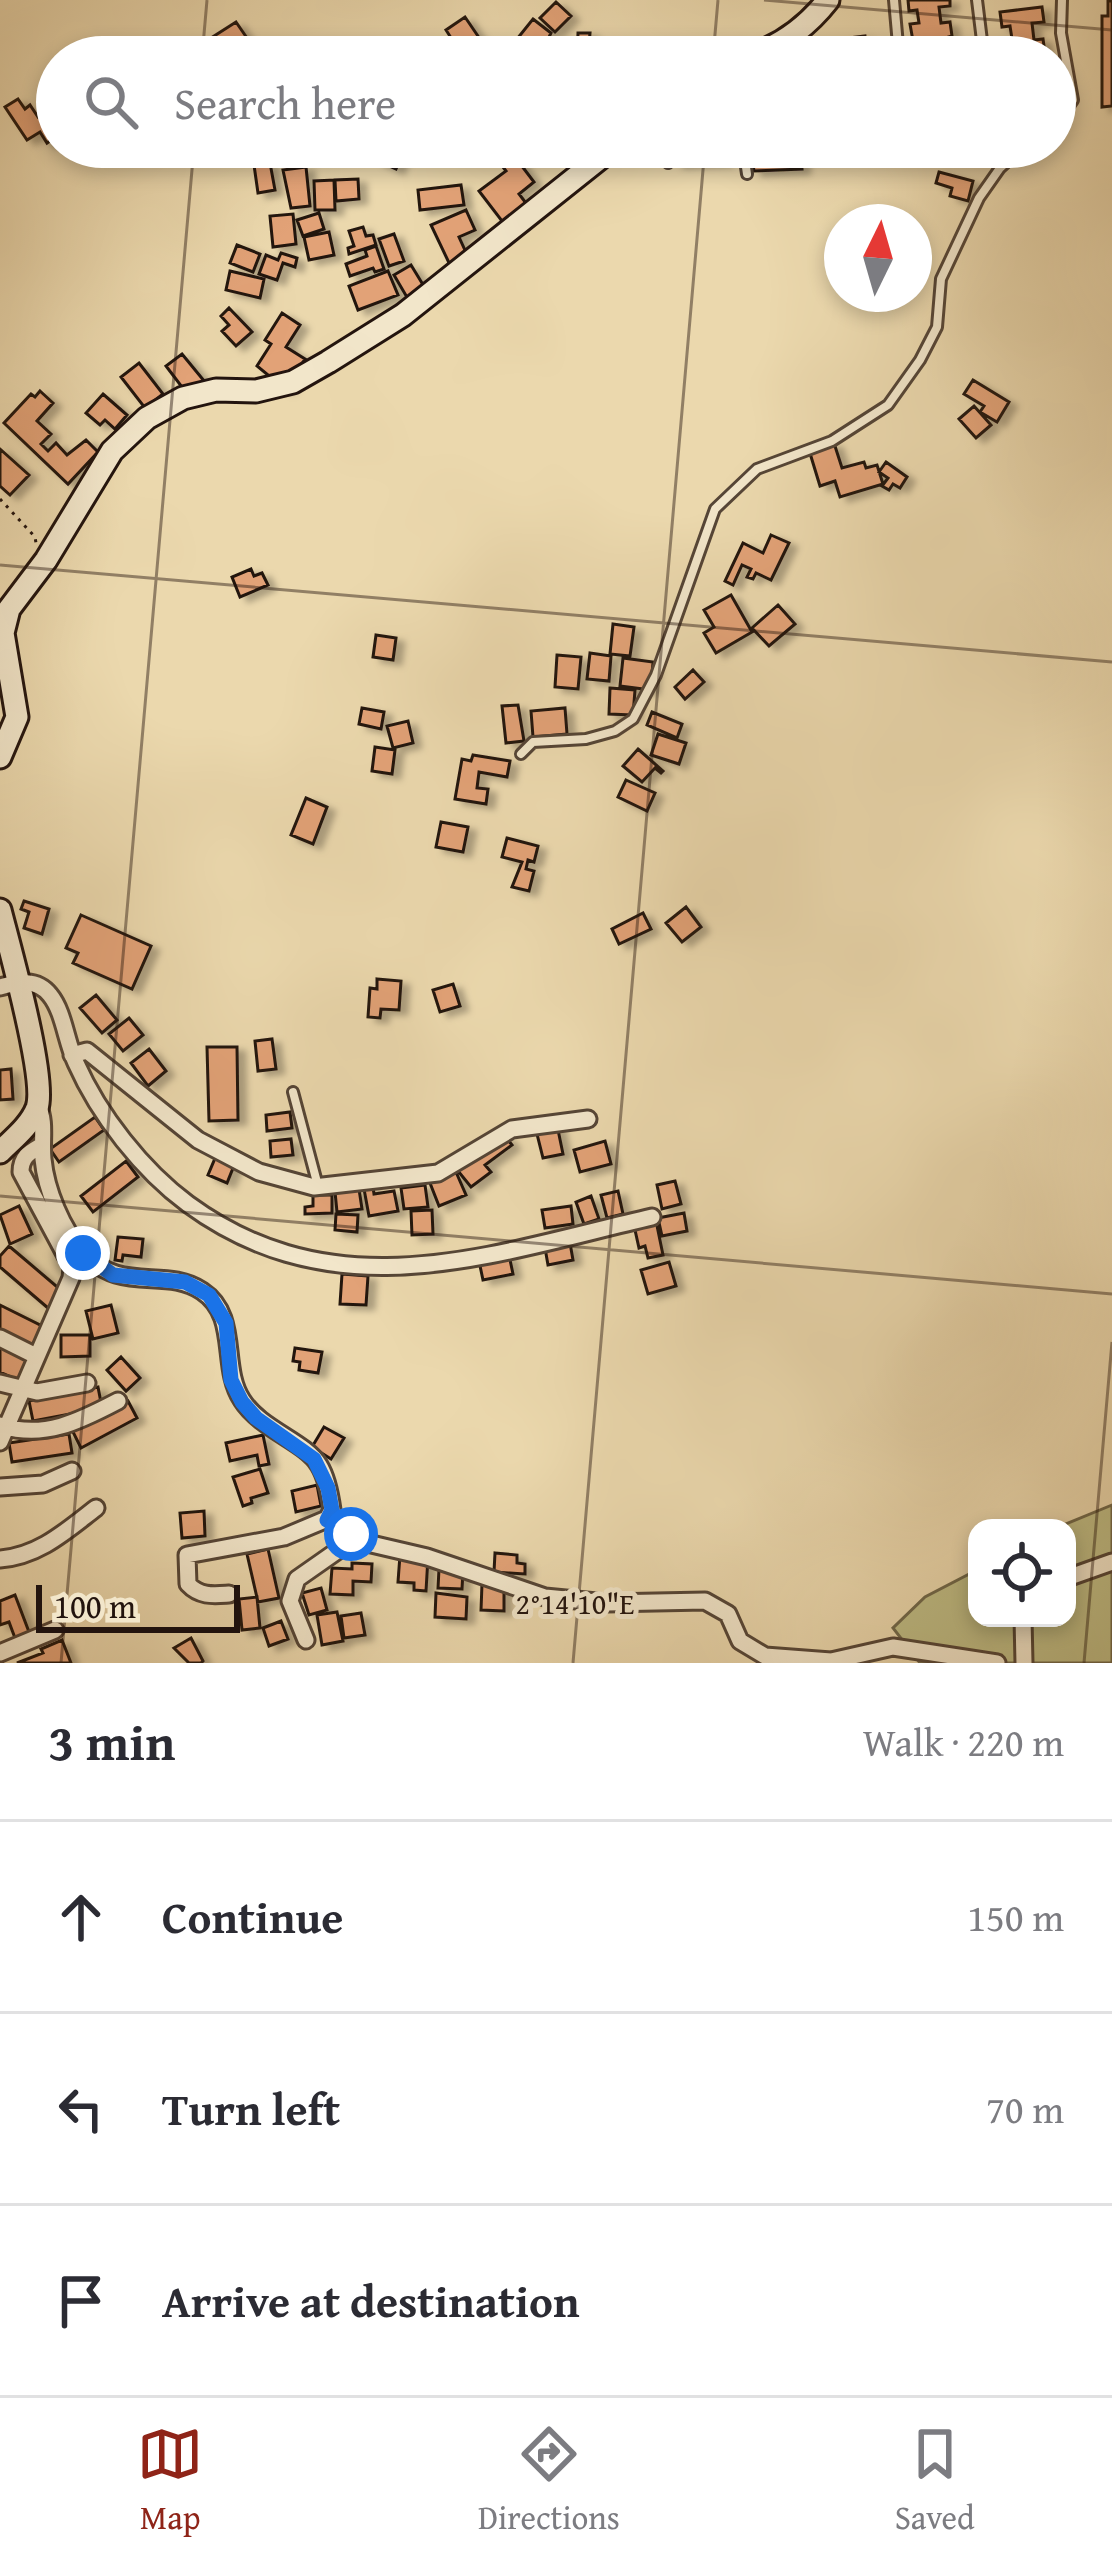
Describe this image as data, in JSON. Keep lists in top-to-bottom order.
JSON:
{
  "scale_bar": "100 m",
  "north": "top",
  "page": {
    "search": "Search here",
    "scale": "100 m",
    "heading": ["3 min", "Walk · 220 m"],
    "list": [
      ["Continue", "150 m"],
      ["Turn left", "70 m"],
      "Arrive at destination"
    ],
    "nav": ["Map", "Directions", "Saved"]
  },
  "coordinates": ["2°14'10\"E"]
}
